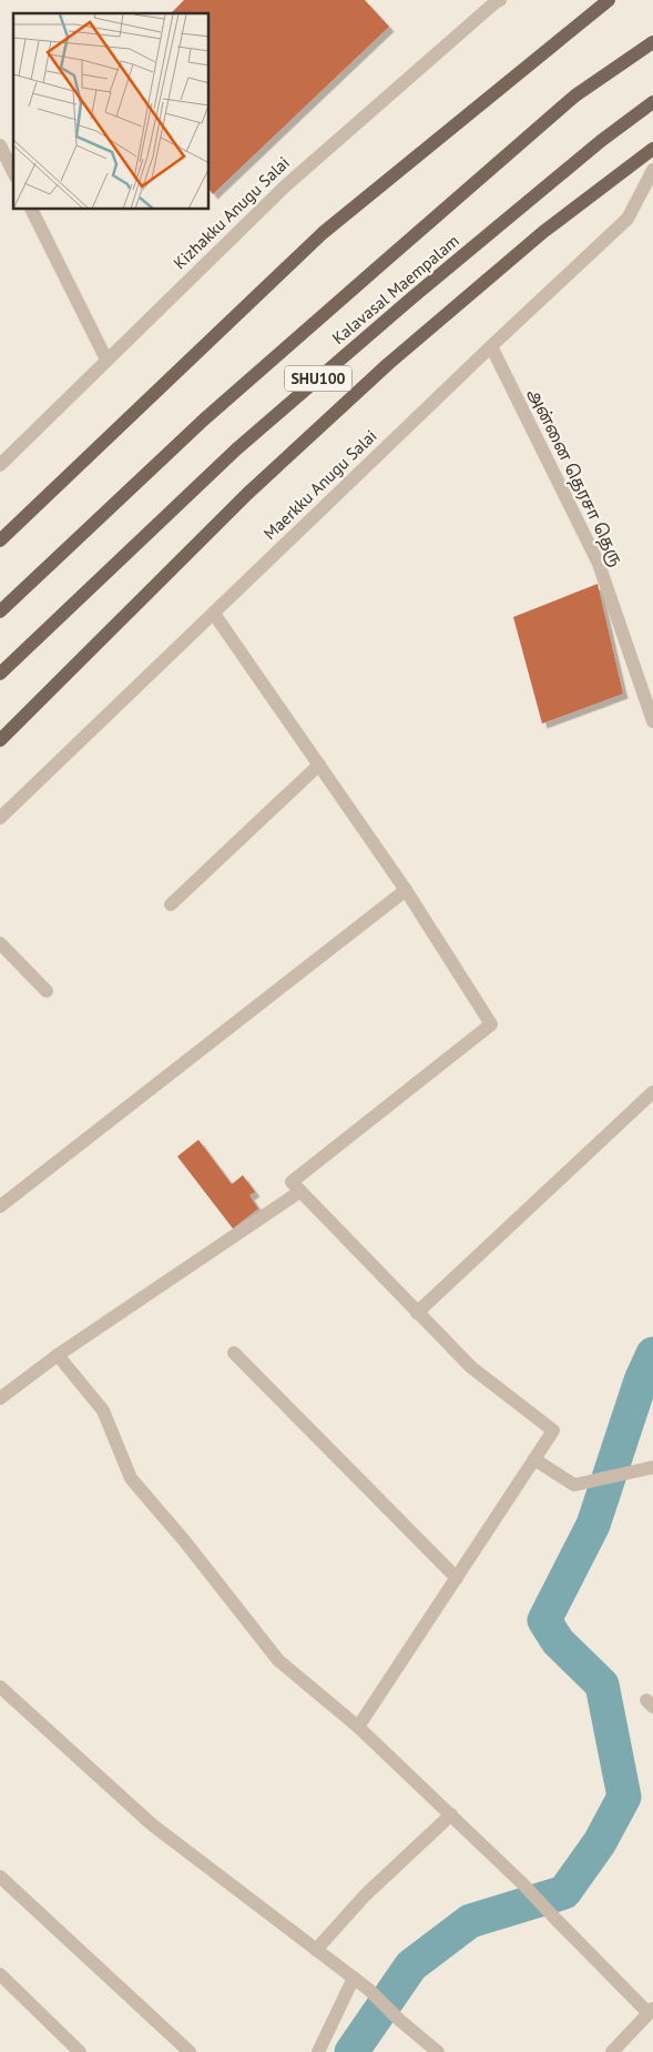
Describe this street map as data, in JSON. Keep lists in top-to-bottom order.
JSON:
{
  "streets": {
    "main road": ["Kalavasal Maempalam", "SHU100"],
    "street": ["Kizhakku Anugu Salai", "அன்னை தெரசா தெரு", "Maerkku Anugu Salai"]
  },
  "crossings": [
    ["அன்னை தெரசா தெரு", "Maerkku Anugu Salai"]
  ]
}
